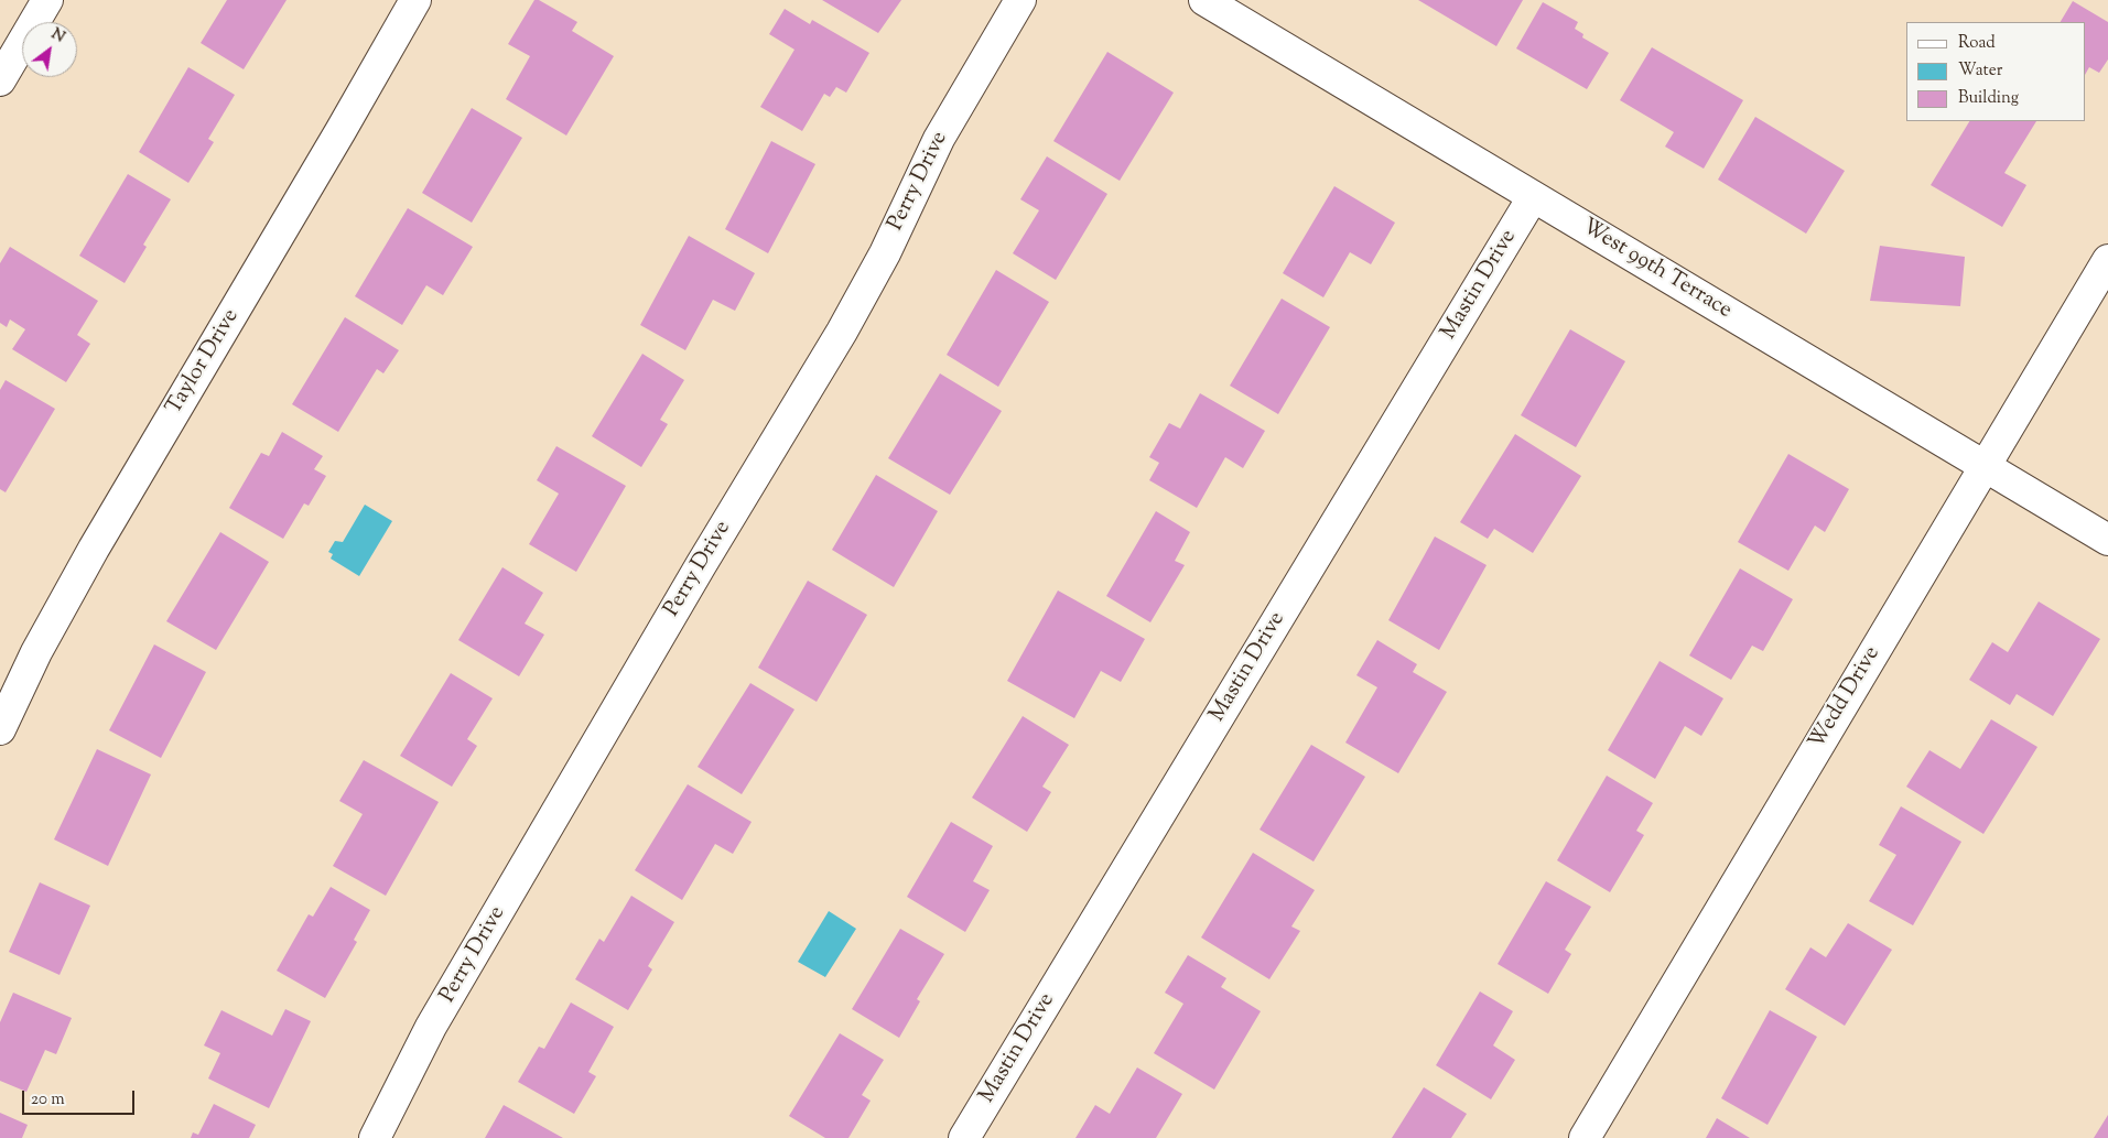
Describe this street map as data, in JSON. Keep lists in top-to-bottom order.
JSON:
{
  "streets": {
    "street": [
      "Perry Drive",
      "West 99th Terrace",
      "Mastin Drive",
      "Taylor Drive",
      "Wedd Drive"
    ]
  },
  "crossings": [
    ["West 99th Terrace", "Mastin Drive"],
    ["West 99th Terrace", "Wedd Drive"]
  ],
  "legend": ["Road", "Water", "Building"],
  "scale_bar": "20 m",
  "north": "top right"
}
